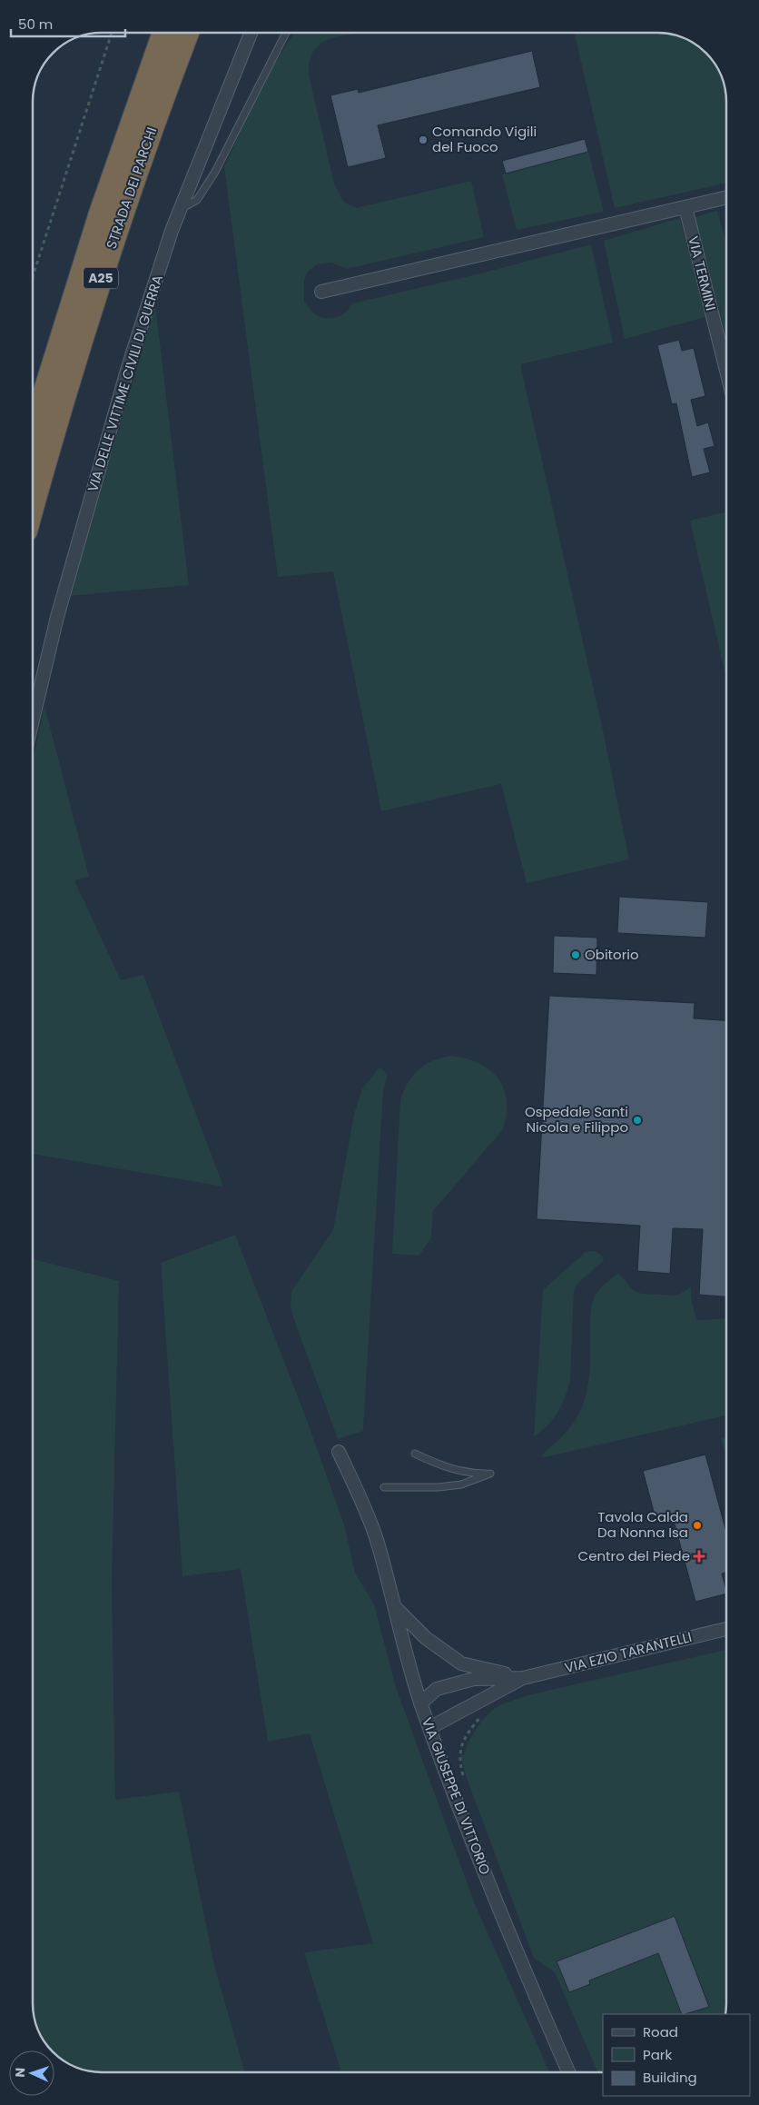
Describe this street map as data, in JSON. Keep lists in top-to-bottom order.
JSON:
{
  "streets": {
    "highway": ["STRADA DEI PARCHI", "A25"],
    "street": [
      "VIA TERMINI",
      "VIA DELLE VITTIME CIVILI DI GUERRA",
      "VIA EZIO TARANTELLI",
      "VIA GIUSEPPE DI VITTORIO"
    ]
  },
  "places": {
    "other": [
      "Comando Vigili del Fuoco",
      "Obitorio",
      "Ospedale Santi Nicola e Filippo",
      "Tavola Calda Da Nonna Isa"
    ],
    "health": ["Centro del Piede"]
  },
  "legend": ["Road", "Park", "Building"],
  "scale_bar": "50 m",
  "north": "left"
}
